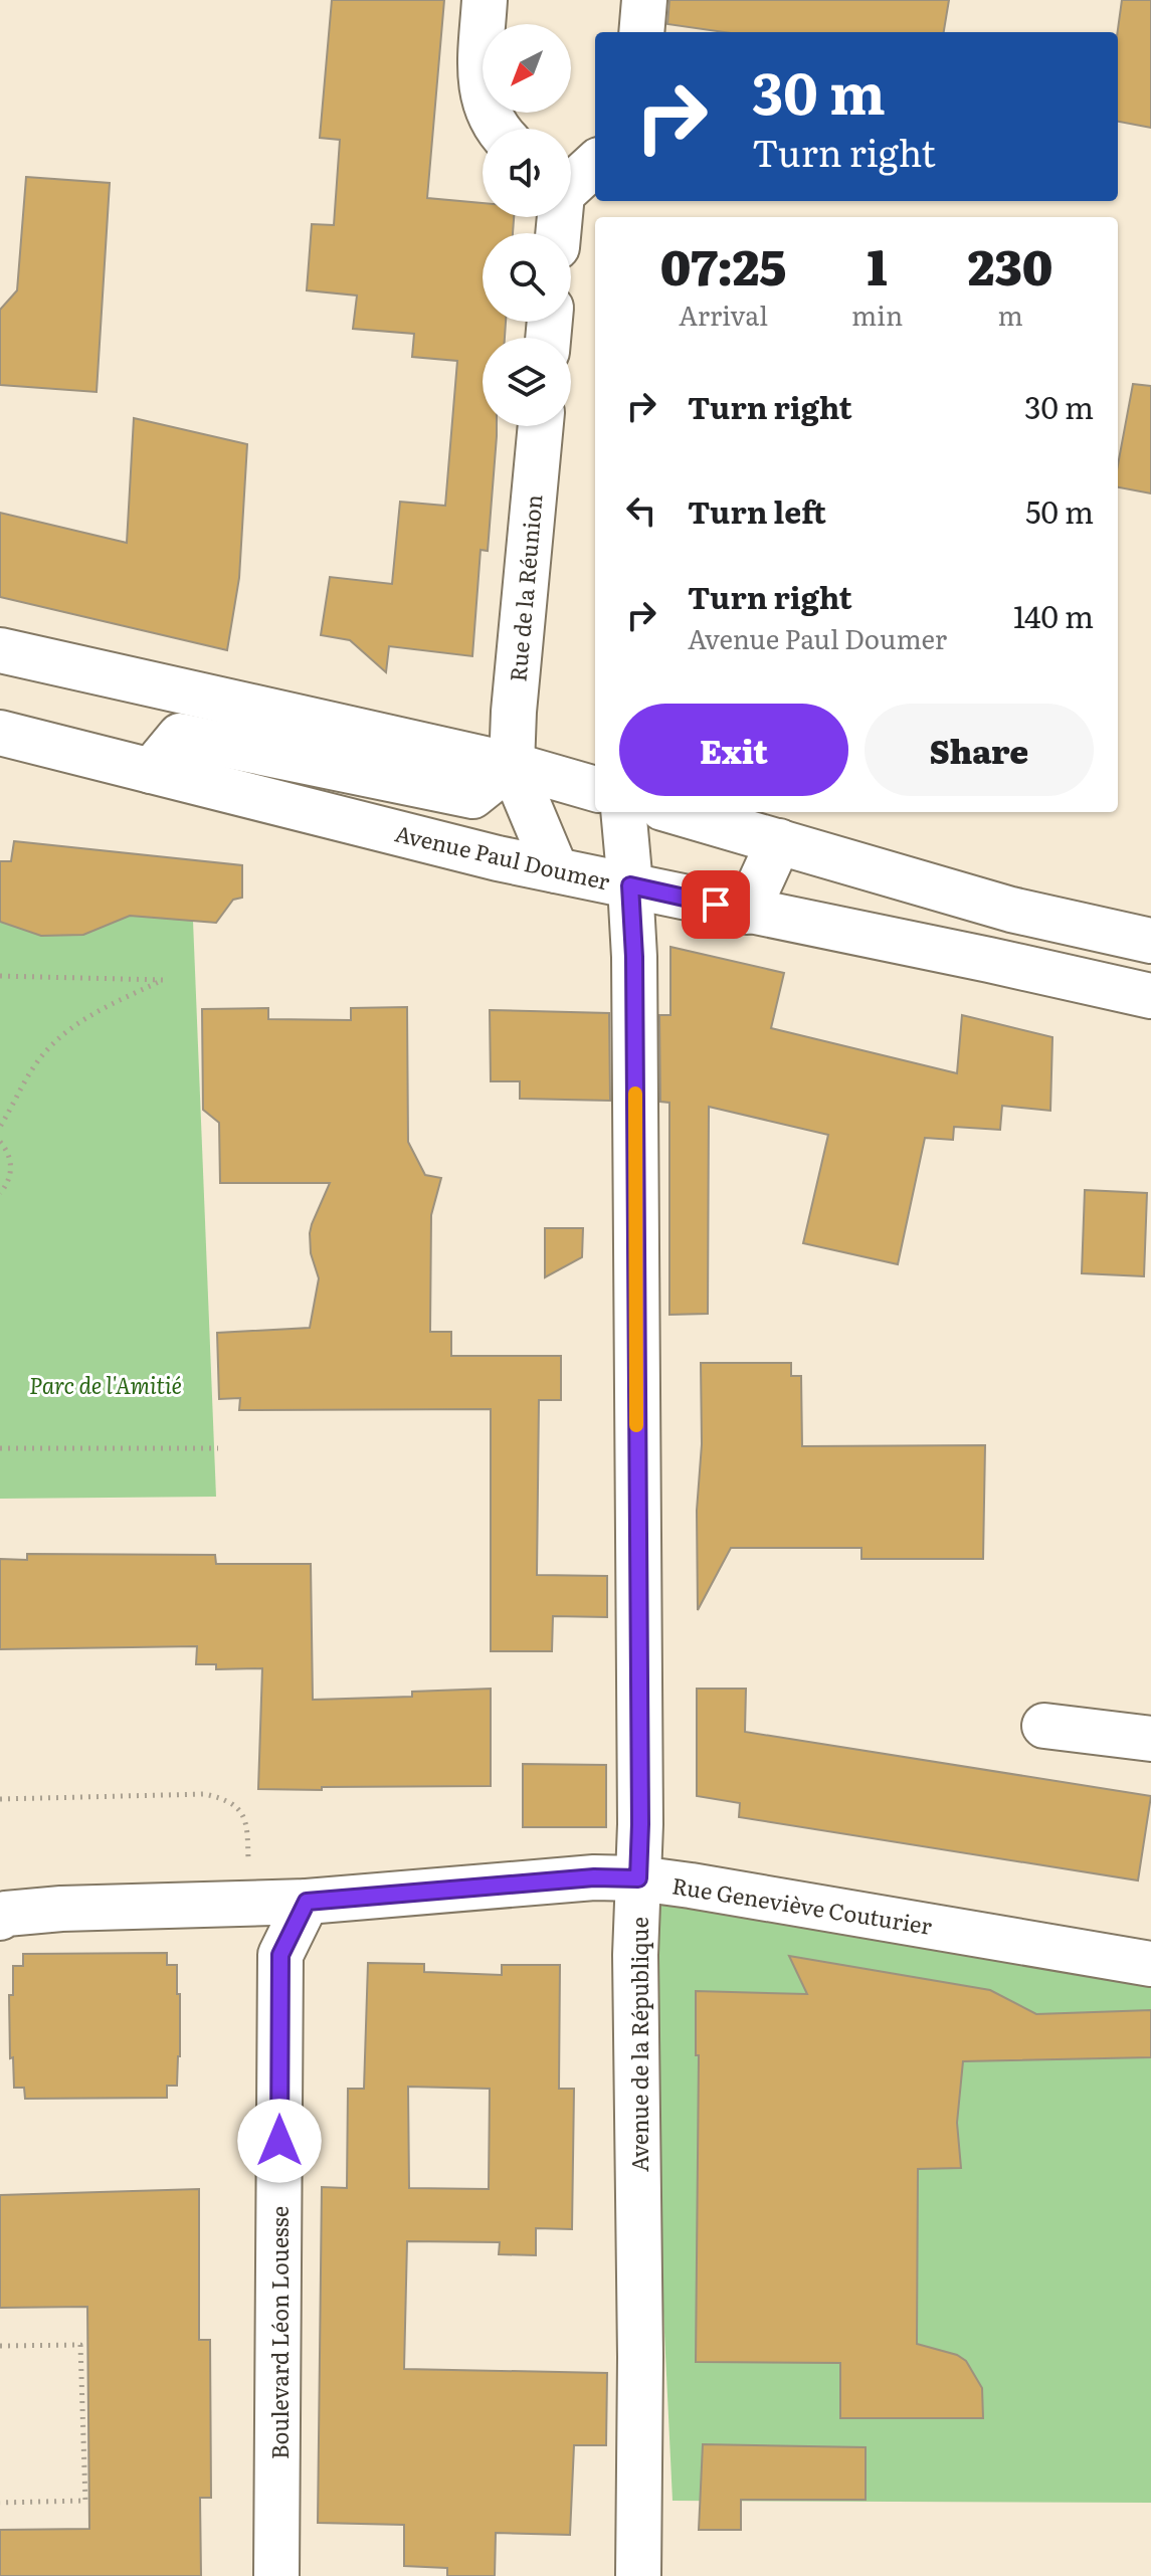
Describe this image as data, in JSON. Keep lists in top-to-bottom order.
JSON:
{
  "streets": {
    "street": [
      "Rue de la Réunion",
      "Avenue Paul Doumer",
      "Rue Geneviève Couturier",
      "Avenue de la République",
      "Boulevard Léon Louesse"
    ]
  },
  "crossings": [
    ["Avenue Paul Doumer", "Avenue de la République"],
    ["Rue Geneviève Couturier", "Avenue de la République"],
    ["Rue Geneviève Couturier", "Boulevard Léon Louesse"]
  ],
  "parks": ["Parc de l'Amitié"],
  "north": "bottom left",
  "page": {
    "turn": ["30 m", "Turn right"],
    "eta": [
      "07:25",
      "Arrival",
      "1",
      "min",
      "230",
      "m"
    ],
    "list": [
      {
        "name": "Turn right",
        "value": "30 m"
      },
      {
        "name": "Turn left",
        "value": "50 m"
      },
      {
        "name": "Turn right",
        "note": "Avenue Paul Doumer",
        "value": "140 m"
      }
    ],
    "buttons": ["Exit", "Share"]
  }
}
